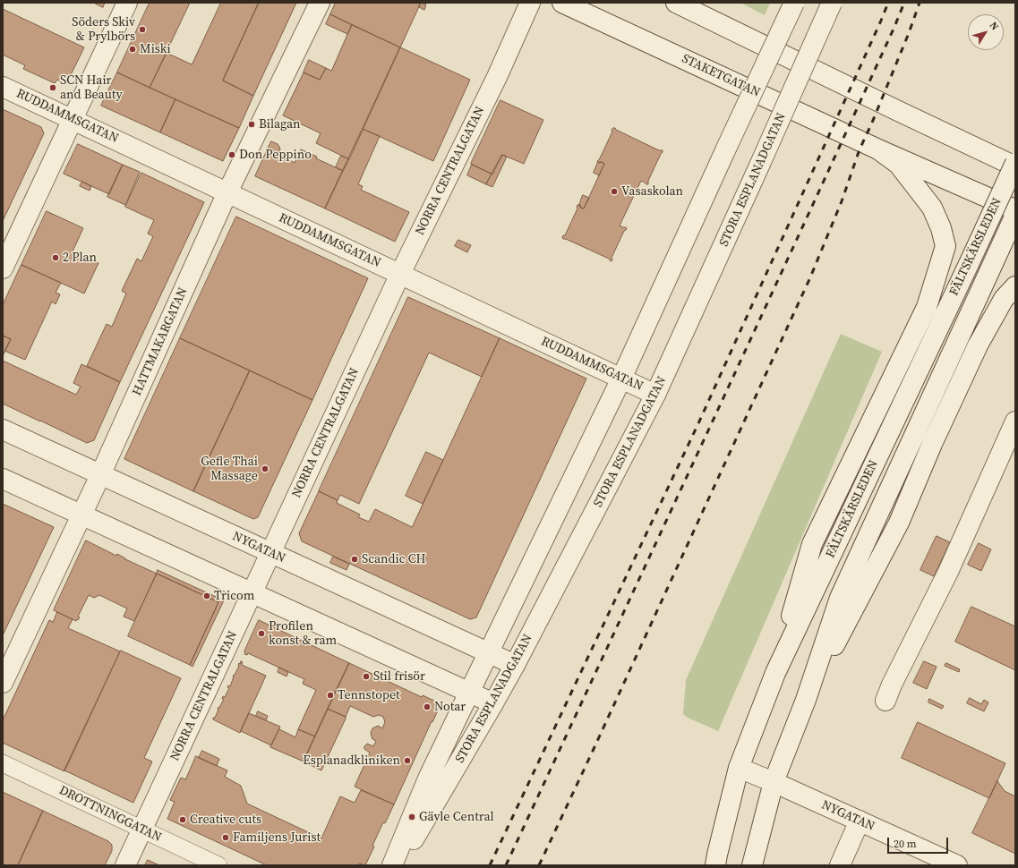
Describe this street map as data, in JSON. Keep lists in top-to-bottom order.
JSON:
{
  "streets": {
    "street": [
      "STAKETGATAN",
      "RUDDAMMSGATAN",
      "NORRA CENTRALGATAN",
      "STORA ESPLANADGATAN",
      "FÄLTSKÄRSLEDEN",
      "HATTMAKARGATAN",
      "NYGATAN",
      "DROTTNINGGATAN"
    ]
  },
  "crossings": [
    ["RUDDAMMSGATAN", "NORRA CENTRALGATAN"],
    ["RUDDAMMSGATAN", "STORA ESPLANADGATAN"],
    ["RUDDAMMSGATAN", "HATTMAKARGATAN"],
    ["NORRA CENTRALGATAN", "NYGATAN"],
    ["NORRA CENTRALGATAN", "DROTTNINGGATAN"],
    ["STORA ESPLANADGATAN", "NYGATAN"],
    ["FÄLTSKÄRSLEDEN", "NYGATAN"],
    ["HATTMAKARGATAN", "NYGATAN"]
  ],
  "places": [
    "Söders Skiv & Prylbörs",
    "Miski",
    "SCN Hair and Beauty",
    "Bilagan",
    "Don Peppino",
    "Vasaskolan",
    "2 Plan",
    "Gefle Thai Massage",
    "Scandic CH",
    "Tricom",
    "Profilen konst & ram",
    "Stil frisör",
    "Tennstopet",
    "Notar",
    "Esplanadkliniken",
    "Gävle Central",
    "Creative cuts",
    "Familjens Jurist"
  ],
  "scale_bar": "20 m",
  "north": "top right"
}
